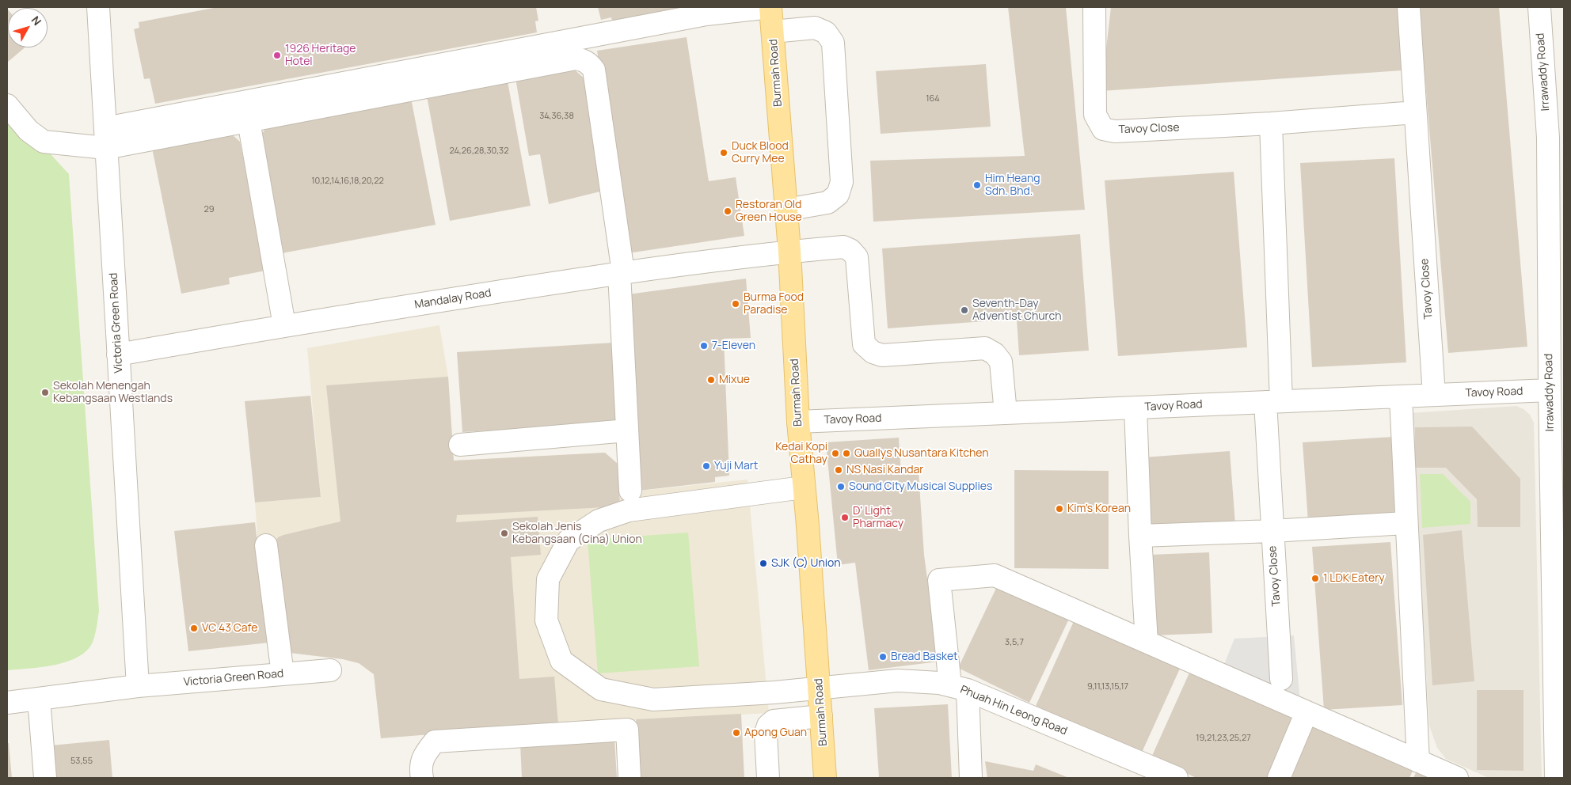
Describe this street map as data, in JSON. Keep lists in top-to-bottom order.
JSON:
{
  "streets": {
    "main road": ["Burmah Road"],
    "street": [
      "Irrawaddy Road",
      "Tavoy Close",
      "Mandalay Road",
      "Victoria Green Road",
      "Tavoy Road",
      "Phuah Hin Leong Road"
    ]
  },
  "crossings": [
    ["Irrawaddy Road", "Tavoy Road"],
    ["Burmah Road", "Mandalay Road"],
    ["Burmah Road", "Tavoy Road"],
    ["Burmah Road", "Phuah Hin Leong Road"],
    ["Tavoy Close", "Tavoy Road"],
    ["Mandalay Road", "Victoria Green Road"],
    ["Mandalay Road", "Tavoy Road"]
  ],
  "places": [
    "1926 Heritage Hotel",
    "Duck Blood Curry Mee",
    "Him Heang Sdn. Bhd.",
    "Restoran Old Green House",
    "Burma Food Paradise",
    "Seventh-Day Adventist Church",
    "7-Eleven",
    "Mixue",
    "Sekolah Menengah Kebangsaan Westlands",
    "Kedai Kopi Cathay",
    "Quallys Nusantara Kitchen",
    "Yuji Mart",
    "NS Nasi Kandar",
    "Sound City Musical Supplies",
    "Kim's Korean",
    "D' Light Pharmacy",
    "Sekolah Jenis Kebangsaan (Cina) Union",
    "SJK (C) Union",
    "1 LDK Eatery",
    "VC 43 Cafe",
    "Bread Basket",
    "Apong Guan"
  ],
  "house_numbers": [
    "164",
    "34,36,38",
    "24,26,28,30,32",
    "10,12,14,16,18,20,22",
    "29",
    "3,5,7",
    "9,11,13,15,17",
    "19,21,23,25,27",
    "53,55"
  ],
  "north": "top right"
}
